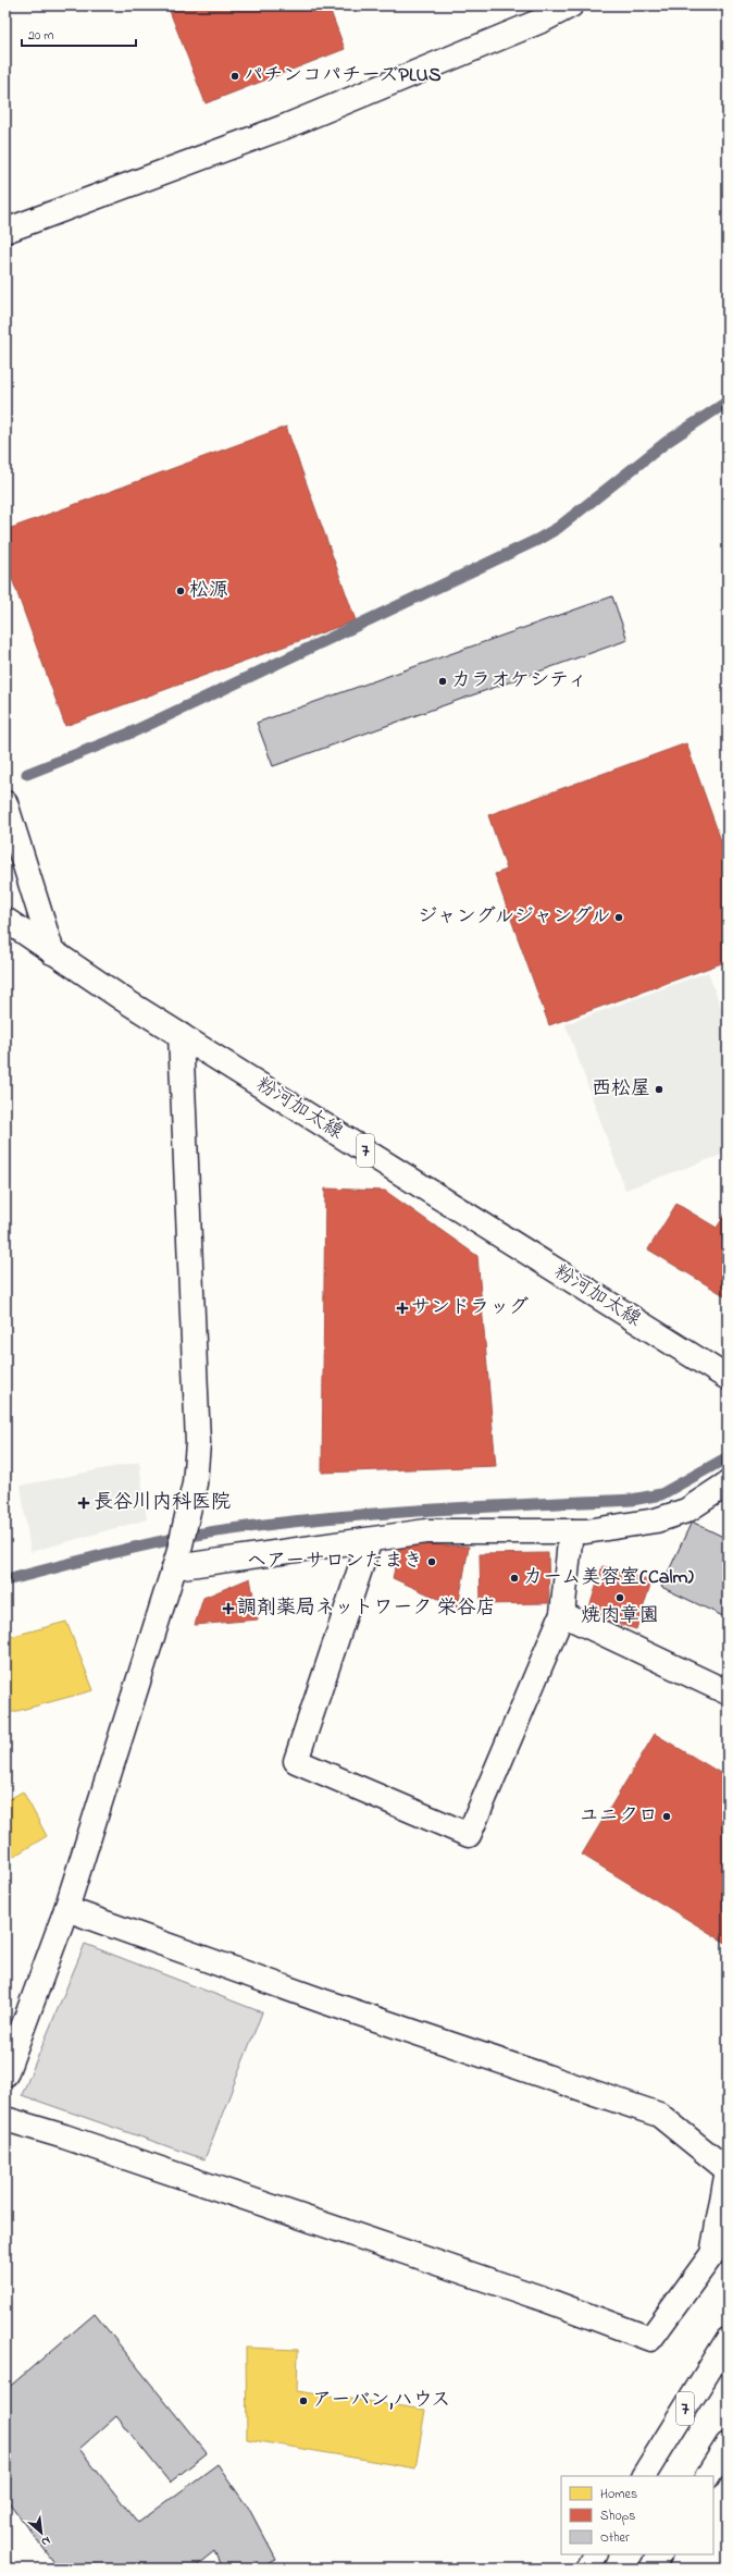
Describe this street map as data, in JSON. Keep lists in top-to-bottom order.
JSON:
{
  "streets": {
    "street": ["粉河加太線", "7"]
  },
  "places": {
    "other": [
      "パチンコパチーズPLUS",
      "松源",
      "カラオケシティ",
      "ジャングルジャングル",
      "西松屋",
      "ヘアーサロンたまき",
      "カーム美容室(Calm)",
      "焼肉章園",
      "ユニクロ",
      "アーバン,ハウス"
    ],
    "health": ["サンドラッグ", "長谷川内科医院", "調剤薬局ネットワーク 栄谷店"]
  },
  "legend": ["Homes", "Shops", "Other"],
  "scale_bar": "20 m",
  "north": "bottom right"
}
